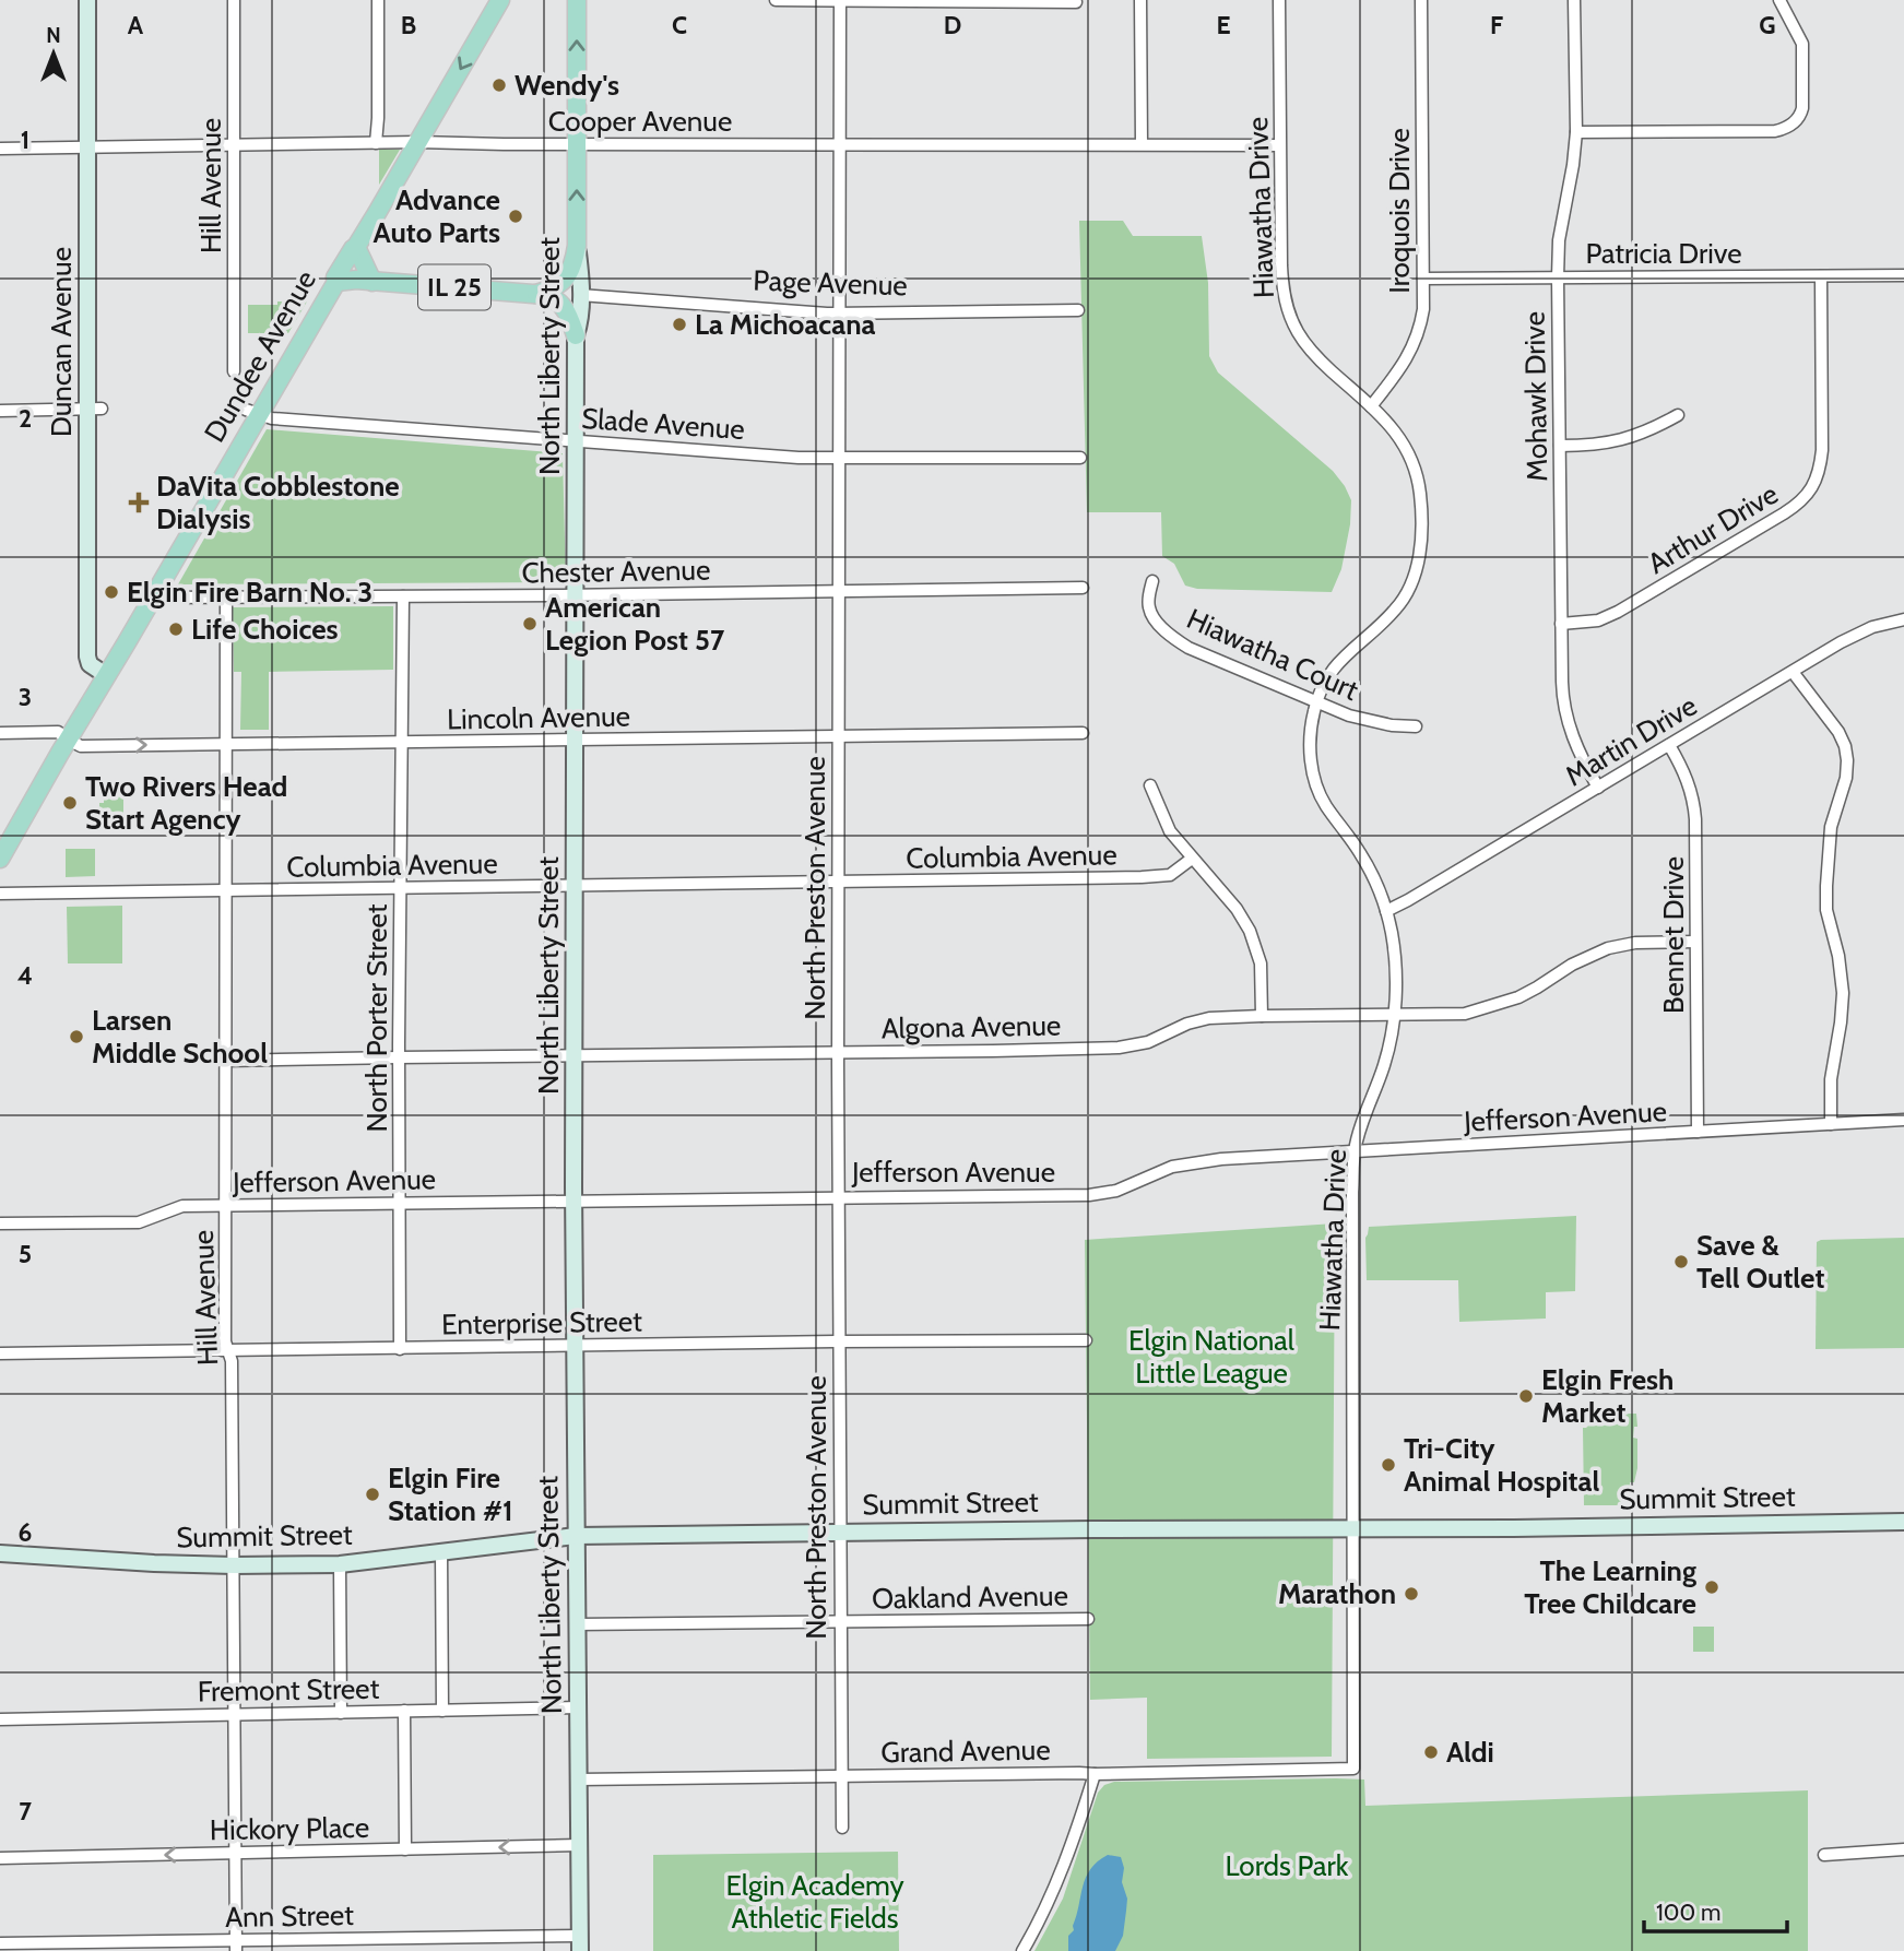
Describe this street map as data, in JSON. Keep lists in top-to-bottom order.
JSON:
{
  "streets": {
    "main road": [
      "IL 25",
      "Duncan Avenue",
      "Dundee Avenue",
      "North Liberty Street",
      "Summit Street"
    ],
    "street": [
      "Cooper Avenue",
      "Hill Avenue",
      "Hiawatha Drive",
      "Iroquois Drive",
      "Patricia Drive",
      "Page Avenue",
      "Mohawk Drive",
      "Slade Avenue",
      "Arthur Drive",
      "Chester Avenue",
      "Hiawatha Court",
      "Lincoln Avenue",
      "Martin Drive",
      "Columbia Avenue",
      "North Preston Avenue",
      "Bennet Drive",
      "North Porter Street",
      "Algona Avenue",
      "Jefferson Avenue",
      "Enterprise Street",
      "Oakland Avenue",
      "Fremont Street",
      "Grand Avenue",
      "Hickory Place",
      "Ann Street"
    ]
  },
  "crossings": [
    ["Cooper Avenue", "Hill Avenue"],
    ["Cooper Avenue", "Hiawatha Drive"],
    ["Cooper Avenue", "Duncan Avenue"],
    ["Cooper Avenue", "Dundee Avenue"],
    ["Cooper Avenue", "North Liberty Street"],
    ["Cooper Avenue", "North Preston Avenue"],
    ["Hill Avenue", "Chester Avenue"],
    ["Hill Avenue", "Lincoln Avenue"],
    ["Hill Avenue", "Columbia Avenue"],
    ["Hill Avenue", "Algona Avenue"],
    ["Hill Avenue", "Jefferson Avenue"],
    ["Hill Avenue", "Enterprise Street"],
    ["Hill Avenue", "Summit Street"],
    ["Hill Avenue", "Fremont Street"],
    ["Hill Avenue", "Hickory Place"],
    ["Hill Avenue", "Ann Street"],
    ["Hiawatha Drive", "Iroquois Drive"],
    ["Hiawatha Drive", "Hiawatha Court"],
    ["Hiawatha Drive", "Martin Drive"],
    ["Hiawatha Drive", "Algona Avenue"],
    ["Hiawatha Drive", "Jefferson Avenue"],
    ["Hiawatha Drive", "Summit Street"],
    ["Hiawatha Drive", "Grand Avenue"],
    ["Iroquois Drive", "Patricia Drive"],
    ["Patricia Drive", "Mohawk Drive"],
    ["Patricia Drive", "Arthur Drive"],
    ["Page Avenue", "North Liberty Street"],
    ["Page Avenue", "North Preston Avenue"],
    ["Duncan Avenue", "Dundee Avenue"],
    ["Dundee Avenue", "Slade Avenue"],
    ["Dundee Avenue", "Chester Avenue"],
    ["Dundee Avenue", "Lincoln Avenue"],
    ["North Liberty Street", "Slade Avenue"],
    ["North Liberty Street", "Chester Avenue"],
    ["North Liberty Street", "Lincoln Avenue"],
    ["North Liberty Street", "Columbia Avenue"],
    ["North Liberty Street", "Algona Avenue"],
    ["North Liberty Street", "Jefferson Avenue"],
    ["North Liberty Street", "Enterprise Street"],
    ["North Liberty Street", "Summit Street"],
    ["North Liberty Street", "Oakland Avenue"],
    ["North Liberty Street", "Fremont Street"],
    ["North Liberty Street", "Grand Avenue"],
    ["North Liberty Street", "Hickory Place"],
    ["North Liberty Street", "Ann Street"],
    ["Mohawk Drive", "Arthur Drive"],
    ["Mohawk Drive", "Martin Drive"],
    ["Slade Avenue", "North Preston Avenue"],
    ["Chester Avenue", "North Preston Avenue"],
    ["Chester Avenue", "North Porter Street"],
    ["Lincoln Avenue", "North Preston Avenue"],
    ["Lincoln Avenue", "North Porter Street"],
    ["Martin Drive", "Bennet Drive"],
    ["Columbia Avenue", "North Preston Avenue"],
    ["Columbia Avenue", "North Porter Street"],
    ["North Preston Avenue", "Algona Avenue"],
    ["North Preston Avenue", "Jefferson Avenue"],
    ["North Preston Avenue", "Enterprise Street"],
    ["North Preston Avenue", "Summit Street"],
    ["North Preston Avenue", "Oakland Avenue"],
    ["North Preston Avenue", "Grand Avenue"],
    ["Bennet Drive", "Algona Avenue"],
    ["Bennet Drive", "Jefferson Avenue"],
    ["North Porter Street", "Algona Avenue"],
    ["North Porter Street", "Jefferson Avenue"],
    ["North Porter Street", "Enterprise Street"]
  ],
  "one_way": ["Hickory Place"],
  "parks": ["Elgin National Little League", "Lords Park", "Elgin Academy Athletic Fields"],
  "places": {
    "other": [
      "Wendy's",
      "Advance Auto Parts",
      "La Michoacana",
      "Elgin Fire Barn No. 3",
      "American Legion Post 57",
      "Life Choices",
      "Two Rivers Head Start Agency",
      "Larsen Middle School",
      "Save & Tell Outlet",
      "Elgin Fresh Market",
      "Tri-City Animal Hospital",
      "Elgin Fire Station #1",
      "The Learning Tree Childcare",
      "Marathon",
      "Aldi"
    ],
    "health": ["DaVita Cobblestone Dialysis"]
  },
  "scale_bar": "100 m",
  "north": "top",
  "grid": {
    "columns": [
      "A",
      "B",
      "C",
      "D",
      "E",
      "F",
      "G"
    ],
    "rows": [
      "1",
      "2",
      "3",
      "4",
      "5",
      "6",
      "7"
    ]
  }
}
